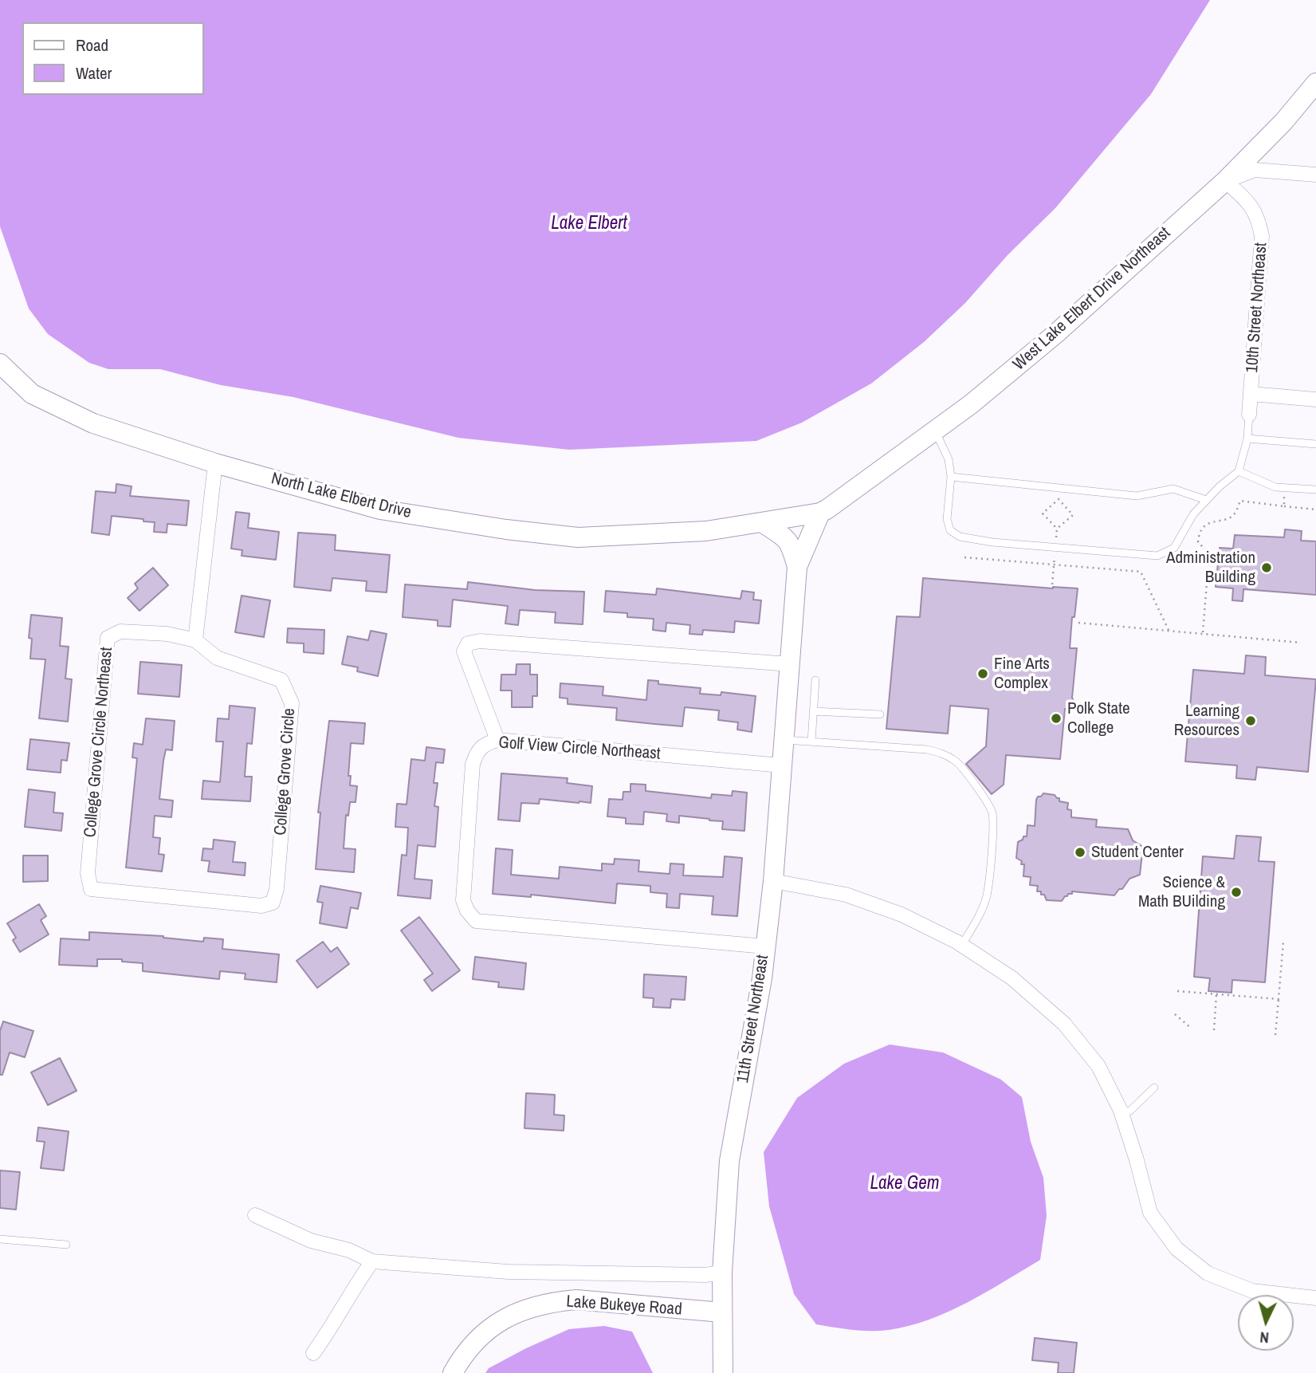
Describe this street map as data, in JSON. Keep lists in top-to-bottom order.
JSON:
{
  "streets": {
    "street": [
      "West Lake Elbert Drive Northeast",
      "10th Street Northeast",
      "North Lake Elbert Drive",
      "College Grove Circle Northeast",
      "Golf View Circle Northeast",
      "College Grove Circle",
      "11th Street Northeast",
      "Lake Bukeye Road"
    ]
  },
  "crossings": [
    ["West Lake Elbert Drive Northeast", "10th Street Northeast"],
    ["West Lake Elbert Drive Northeast", "North Lake Elbert Drive"],
    ["West Lake Elbert Drive Northeast", "11th Street Northeast"],
    ["North Lake Elbert Drive", "11th Street Northeast"],
    ["College Grove Circle Northeast", "College Grove Circle"],
    ["Golf View Circle Northeast", "11th Street Northeast"],
    ["11th Street Northeast", "Lake Bukeye Road"]
  ],
  "water": ["Lake Elbert", "Lake Gem"],
  "places": [
    "Administration Building",
    "Fine Arts Complex",
    "Polk State College",
    "Learning Resources",
    "Student Center",
    "Science & Math BUilding"
  ],
  "legend": ["Road", "Water"],
  "north": "bottom"
}
